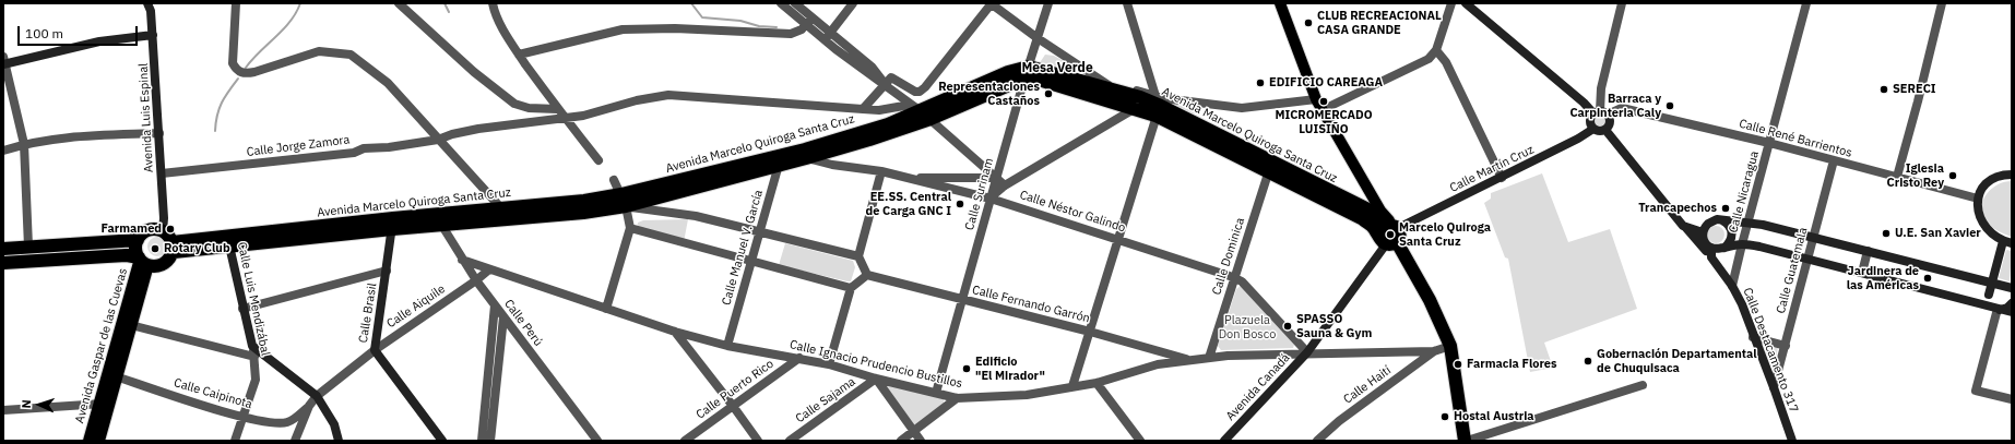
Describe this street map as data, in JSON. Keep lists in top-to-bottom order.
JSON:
{
  "streets": {
    "highway": ["Avenida Marcelo Quiroga Santa Cruz"],
    "main road": [
      "Avenida Luis Espinal",
      "Calle Martín Cruz",
      "Calle Luis Mendizábal",
      "Calle Brasil",
      "Avenida Gaspar de las Cuevas",
      "Calle Destacamento 317",
      "Avenida Canadá"
    ],
    "street": [
      "Calle René Barrientos",
      "Calle Jorge Zamora",
      "Calle Nicaragua",
      "Calle Surinam",
      "Calle Néstor Galindo",
      "Calle Manuel V. García",
      "Calle Dominica",
      "Calle Guatemala",
      "Calle Fernando Garrón",
      "Calle Aiquile",
      "Calle Perú",
      "Calle Ignacio Prudencio Bustillos",
      "Calle Haití",
      "Calle Puerto Rico",
      "Calle Caipinota",
      "Calle Sajama"
    ]
  },
  "crossings": [
    ["Avenida Luis Espinal", "Avenida Marcelo Quiroga Santa Cruz"],
    ["Avenida Luis Espinal", "Calle Jorge Zamora"],
    ["Avenida Luis Espinal", "Avenida Gaspar de las Cuevas"],
    ["Avenida Marcelo Quiroga Santa Cruz", "Calle Jorge Zamora"],
    ["Avenida Marcelo Quiroga Santa Cruz", "Calle Martín Cruz"],
    ["Avenida Marcelo Quiroga Santa Cruz", "Calle Surinam"],
    ["Avenida Marcelo Quiroga Santa Cruz", "Calle Néstor Galindo"],
    ["Avenida Marcelo Quiroga Santa Cruz", "Calle Manuel V. García"],
    ["Avenida Marcelo Quiroga Santa Cruz", "Calle Dominica"],
    ["Avenida Marcelo Quiroga Santa Cruz", "Calle Luis Mendizábal"],
    ["Avenida Marcelo Quiroga Santa Cruz", "Calle Brasil"],
    ["Avenida Marcelo Quiroga Santa Cruz", "Calle Perú"],
    ["Avenida Marcelo Quiroga Santa Cruz", "Avenida Gaspar de las Cuevas"],
    ["Avenida Marcelo Quiroga Santa Cruz", "Avenida Canadá"],
    ["Calle René Barrientos", "Calle Martín Cruz"],
    ["Calle René Barrientos", "Calle Nicaragua"],
    ["Calle René Barrientos", "Calle Guatemala"],
    ["Calle Martín Cruz", "Avenida Canadá"],
    ["Calle Nicaragua", "Calle Destacamento 317"],
    ["Calle Surinam", "Calle Néstor Galindo"],
    ["Calle Surinam", "Calle Fernando Garrón"],
    ["Calle Surinam", "Calle Ignacio Prudencio Bustillos"],
    ["Calle Néstor Galindo", "Calle Dominica"],
    ["Calle Néstor Galindo", "Calle Ignacio Prudencio Bustillos"],
    ["Calle Néstor Galindo", "Avenida Canadá"],
    ["Calle Manuel V. García", "Calle Ignacio Prudencio Bustillos"],
    ["Calle Dominica", "Calle Ignacio Prudencio Bustillos"],
    ["Calle Guatemala", "Calle Destacamento 317"],
    ["Calle Luis Mendizábal", "Calle Caipinota"],
    ["Calle Fernando Garrón", "Calle Ignacio Prudencio Bustillos"],
    ["Calle Aiquile", "Calle Brasil"],
    ["Calle Aiquile", "Calle Perú"],
    ["Calle Aiquile", "Calle Ignacio Prudencio Bustillos"],
    ["Calle Aiquile", "Calle Caipinota"],
    ["Calle Perú", "Calle Ignacio Prudencio Bustillos"],
    ["Avenida Gaspar de las Cuevas", "Calle Caipinota"],
    ["Calle Ignacio Prudencio Bustillos", "Calle Haití"],
    ["Calle Ignacio Prudencio Bustillos", "Avenida Canadá"],
    ["Calle Ignacio Prudencio Bustillos", "Calle Puerto Rico"],
    ["Calle Ignacio Prudencio Bustillos", "Calle Sajama"]
  ],
  "districts": ["Mesa Verde"],
  "parks": ["Plazuela Don Bosco"],
  "places": [
    "CLUB RECREACIONAL CASA GRANDE",
    "EDIFICIO CAREAGA",
    "SERECI",
    "Representaciones Castaños",
    "MICROMERCADO LUISIÑO",
    "Barraca y Carpinteria Caly",
    "Iglesia Cristo Rey",
    "EE.SS. Central de Carga GNC I",
    "Trancapechos",
    "Farmamed",
    "U.E. San Xavier",
    "Marcelo Quiroga Santa Cruz",
    "Rotary Club",
    "Jardinera de las Américas",
    "SPASSO Sauna & Gym",
    "Gobernación Departamental de Chuquisaca",
    "Farmacia Flores",
    "Edificio \"El Mirador\"",
    "Hostal Austria"
  ],
  "scale_bar": "100 m",
  "north": "left"
}
